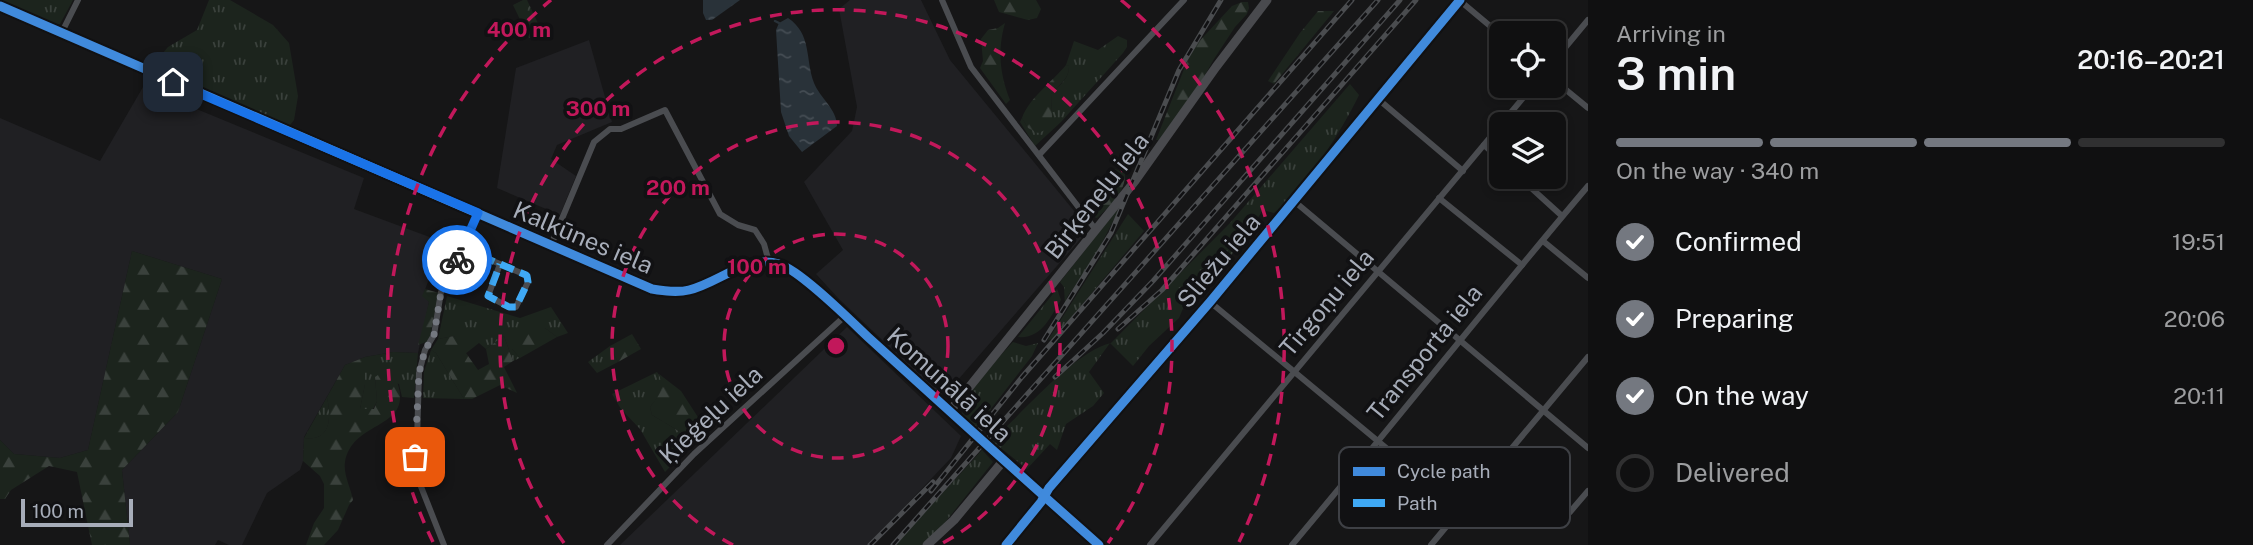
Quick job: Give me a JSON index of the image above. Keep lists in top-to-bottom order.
{
  "streets": {
    "main road": ["Birķeneļu iela", "Kalkūnes iela", "Komunālā iela"],
    "street": [
      "Sliežu iela",
      "Tirgoņu iela",
      "Transporta iela",
      "Ķieģeļu iela"
    ]
  },
  "crossings": [
    ["Birķeneļu iela", "Komunālā iela"],
    ["Kalkūnes iela", "Komunālā iela"],
    ["Sliežu iela", "Komunālā iela"],
    ["Komunālā iela", "Ķieģeļu iela"]
  ],
  "legend": ["Cycle path", "Path"],
  "scale_bar": "100 m",
  "page": {
    "heading": ["3 min", "Arriving in", "20:16–20:21"],
    "bar": "On the way · 340 m",
    "list": [
      ["Confirmed", "19:51"],
      ["Preparing", "20:06"],
      ["On the way", "20:11"],
      "Delivered"
    ],
    "scale": "100 m"
  },
  "rings": [
    "400 m",
    "300 m",
    "200 m",
    "100 m"
  ]
}
